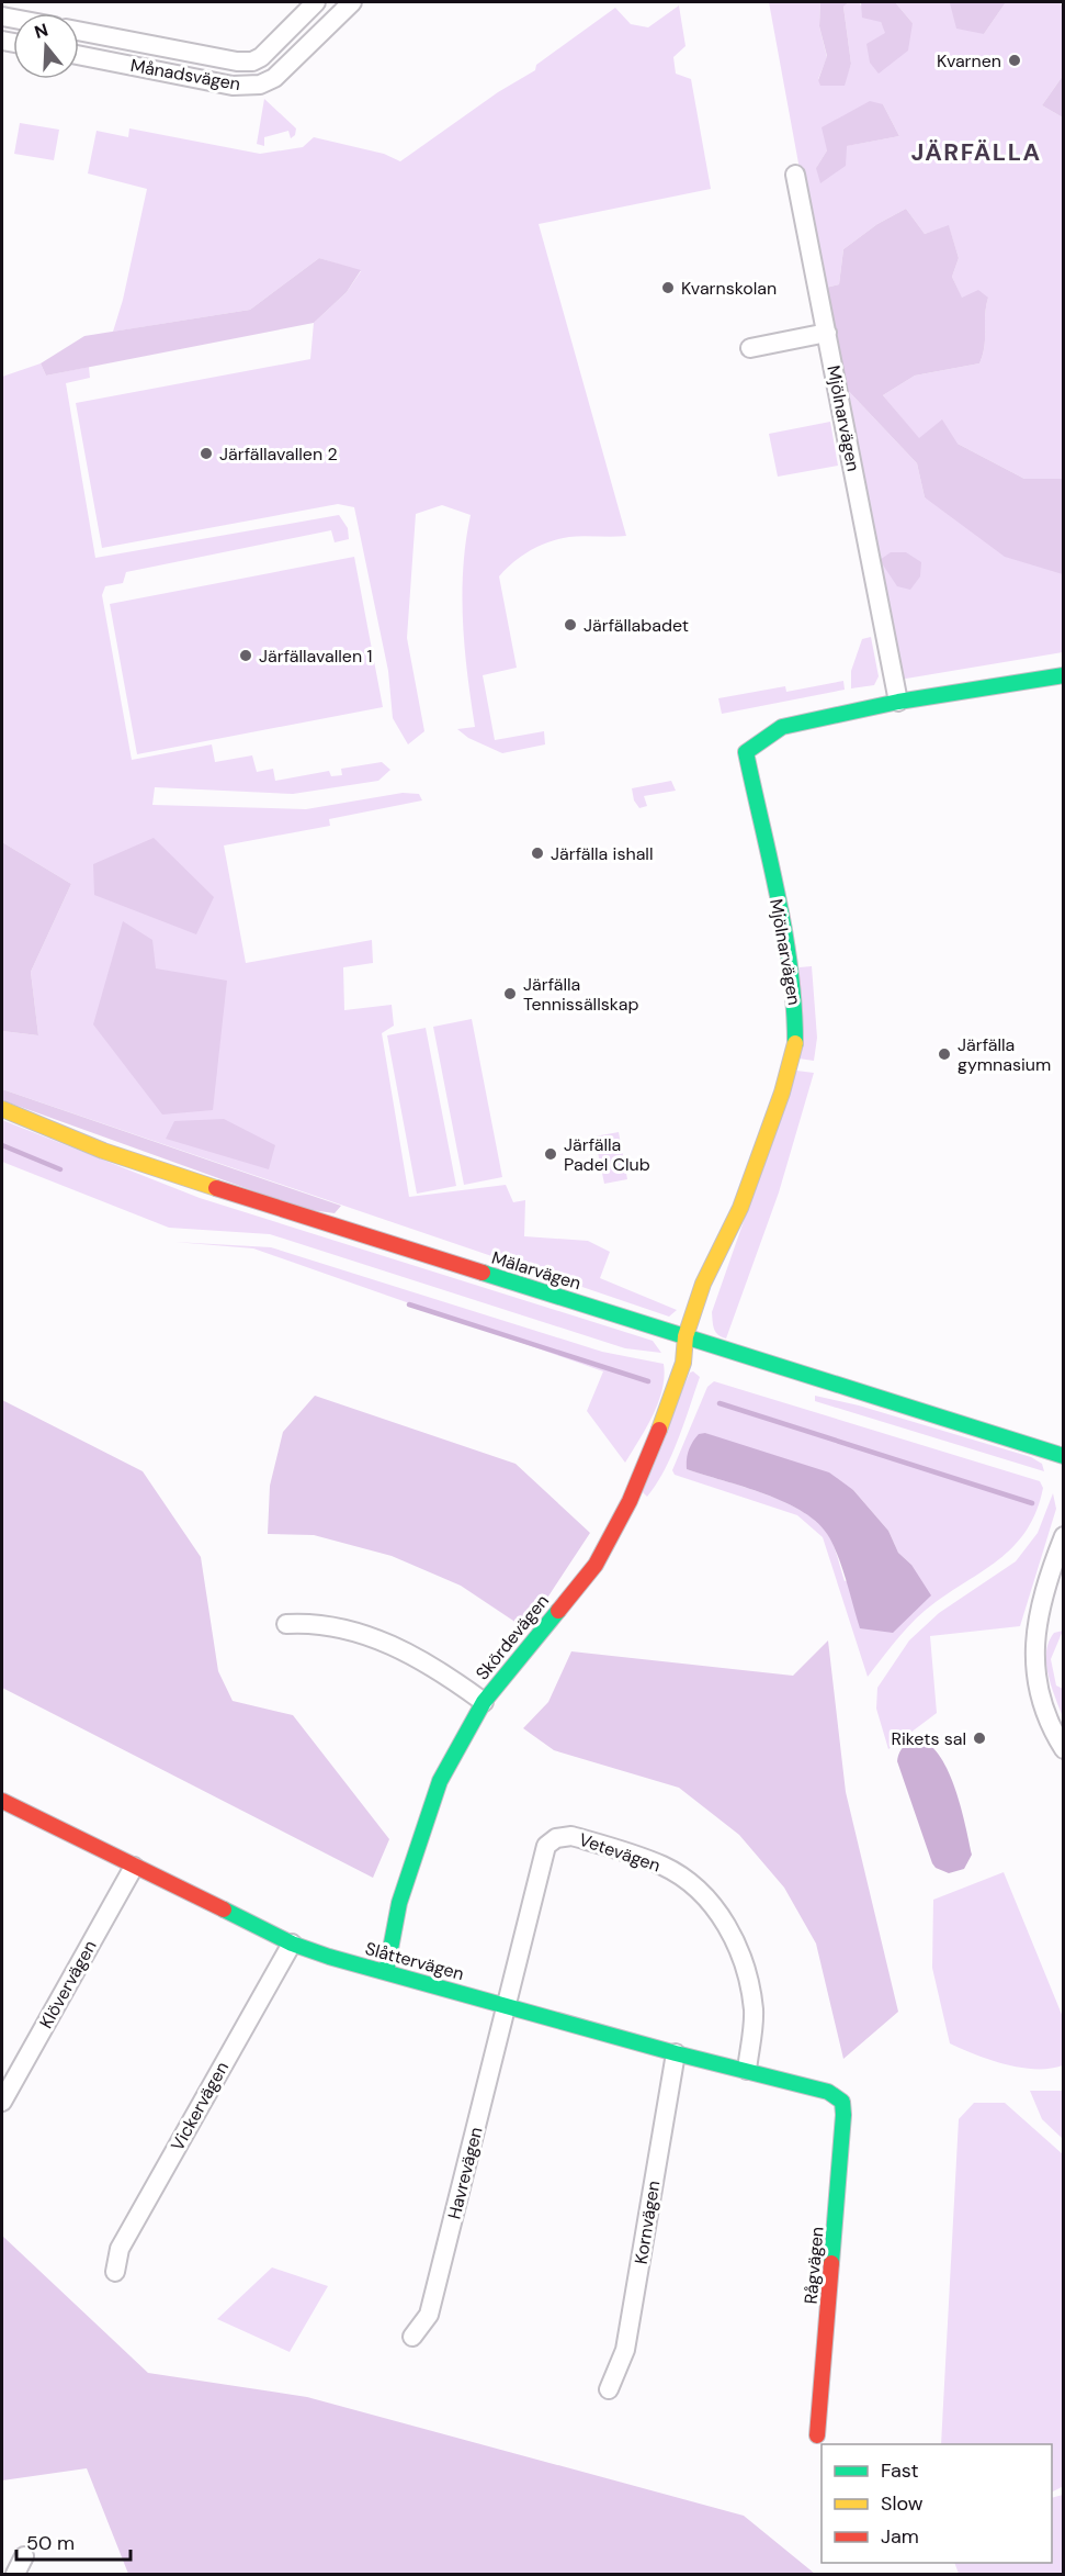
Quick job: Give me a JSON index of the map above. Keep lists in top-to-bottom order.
{
  "streets": {
    "street": [
      "Månadsvägen",
      "Mjölnarvägen",
      "Mälarvägen",
      "Skördevägen",
      "Vetevägen",
      "Slåttervägen",
      "Klövervägen",
      "Vickervägen",
      "Havrevägen",
      "Kornvägen",
      "Rågvägen"
    ]
  },
  "crossings": [
    ["Mjölnarvägen", "Mälarvägen"],
    ["Mjölnarvägen", "Skördevägen"],
    ["Mälarvägen", "Skördevägen"],
    ["Skördevägen", "Slåttervägen"],
    ["Vetevägen", "Slåttervägen"],
    ["Vetevägen", "Havrevägen"],
    ["Slåttervägen", "Klövervägen"],
    ["Slåttervägen", "Vickervägen"],
    ["Slåttervägen", "Havrevägen"],
    ["Slåttervägen", "Kornvägen"],
    ["Slåttervägen", "Rågvägen"]
  ],
  "districts": ["JÄRFÄLLA"],
  "places": [
    "Kvarnen",
    "Kvarnskolan",
    "Järfällavallen 2",
    "Järfällabadet",
    "Järfällavallen 1",
    "Järfälla ishall",
    "Järfälla Tennissällskap",
    "Järfälla gymnasium",
    "Järfälla Padel Club",
    "Rikets sal"
  ],
  "legend": ["Fast", "Slow", "Jam"],
  "scale_bar": "50 m",
  "north": "top"
}
